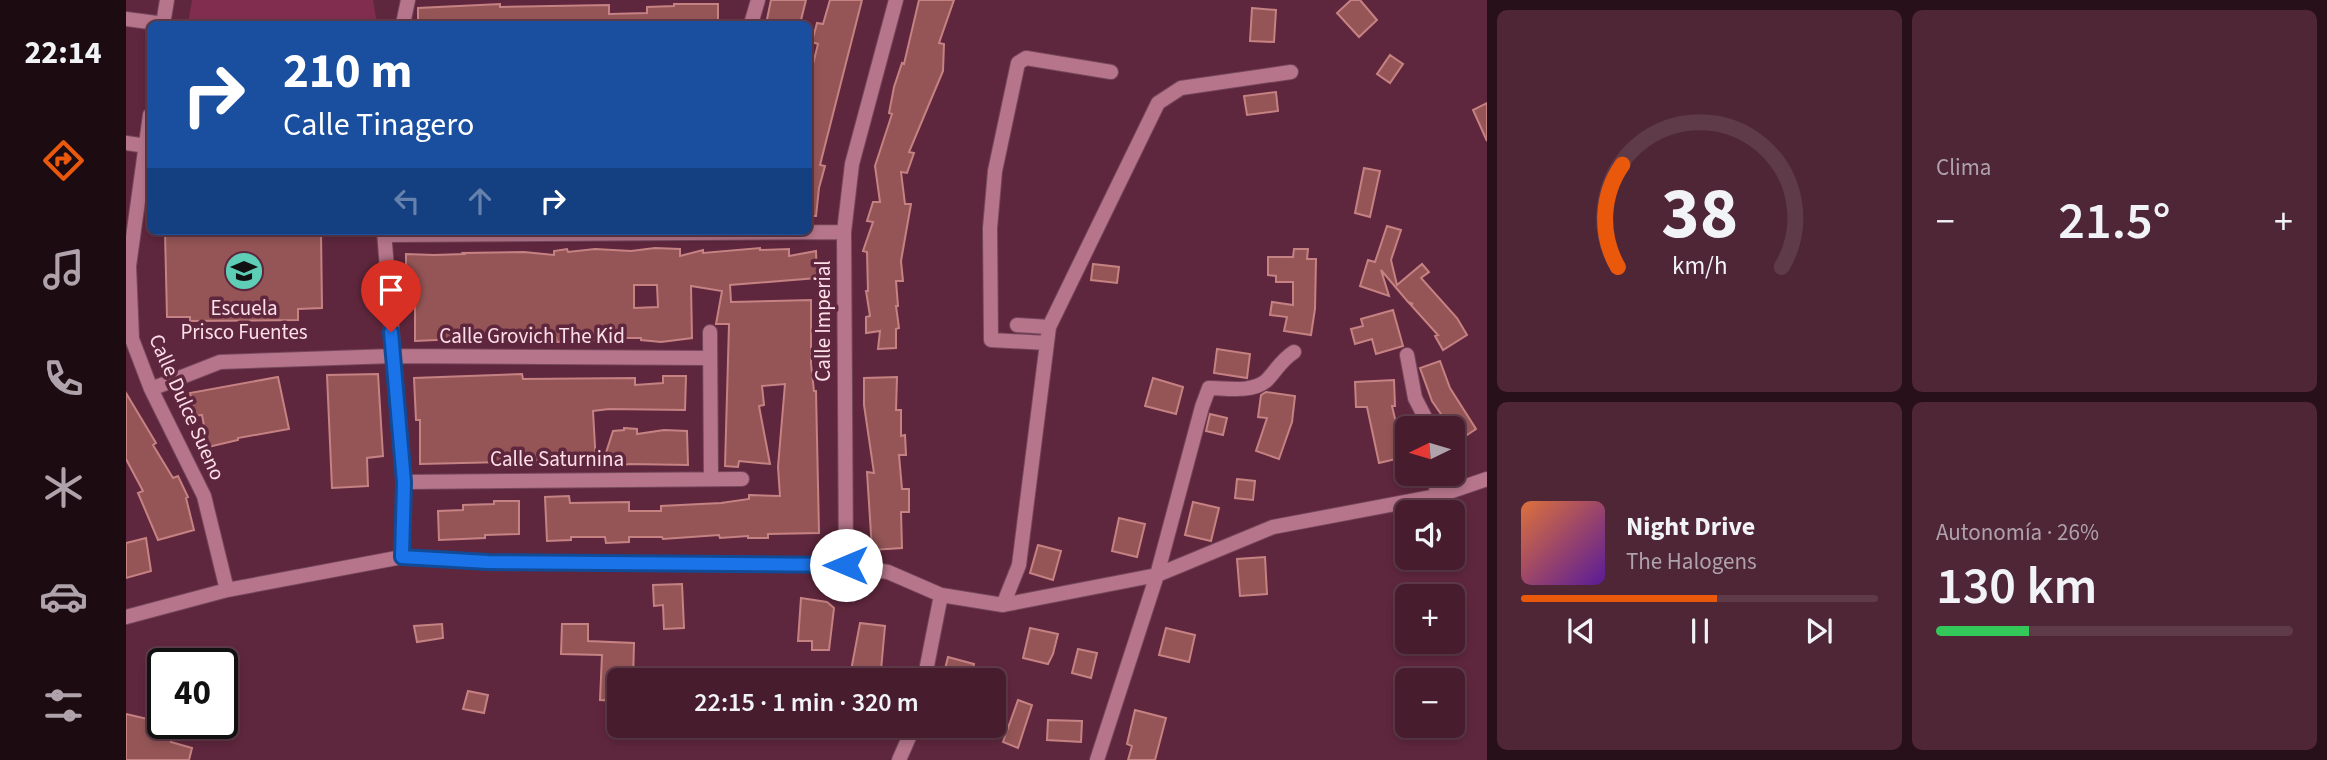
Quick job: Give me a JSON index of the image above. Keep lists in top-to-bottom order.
{
  "streets": {
    "street": [
      "Calle Imperial",
      "Calle Grovich The Kid",
      "Calle Dulce Sueno",
      "Calle Saturnina"
    ]
  },
  "crossings": [
    ["Calle Grovich The Kid", "Calle Dulce Sueno"]
  ],
  "places": {
    "school or university": ["Escuela Prisco Fuentes"]
  },
  "north": "left",
  "page": {
    "tabs": "22:14",
    "tile": [
      "Clima",
      ["Autonomía · 26%", "130 km"]
    ],
    "turn": ["210 m", "Calle Tinagero"],
    "heat": ["−", "21.5°", "+"],
    "map_buttons": ["+", "−"],
    "song": ["Night Drive", "The Halogens"],
    "limit": "40",
    "trip": "22:15 · 1 min · 320 m",
    "gauge": ["38", "km/h"]
  }
}
